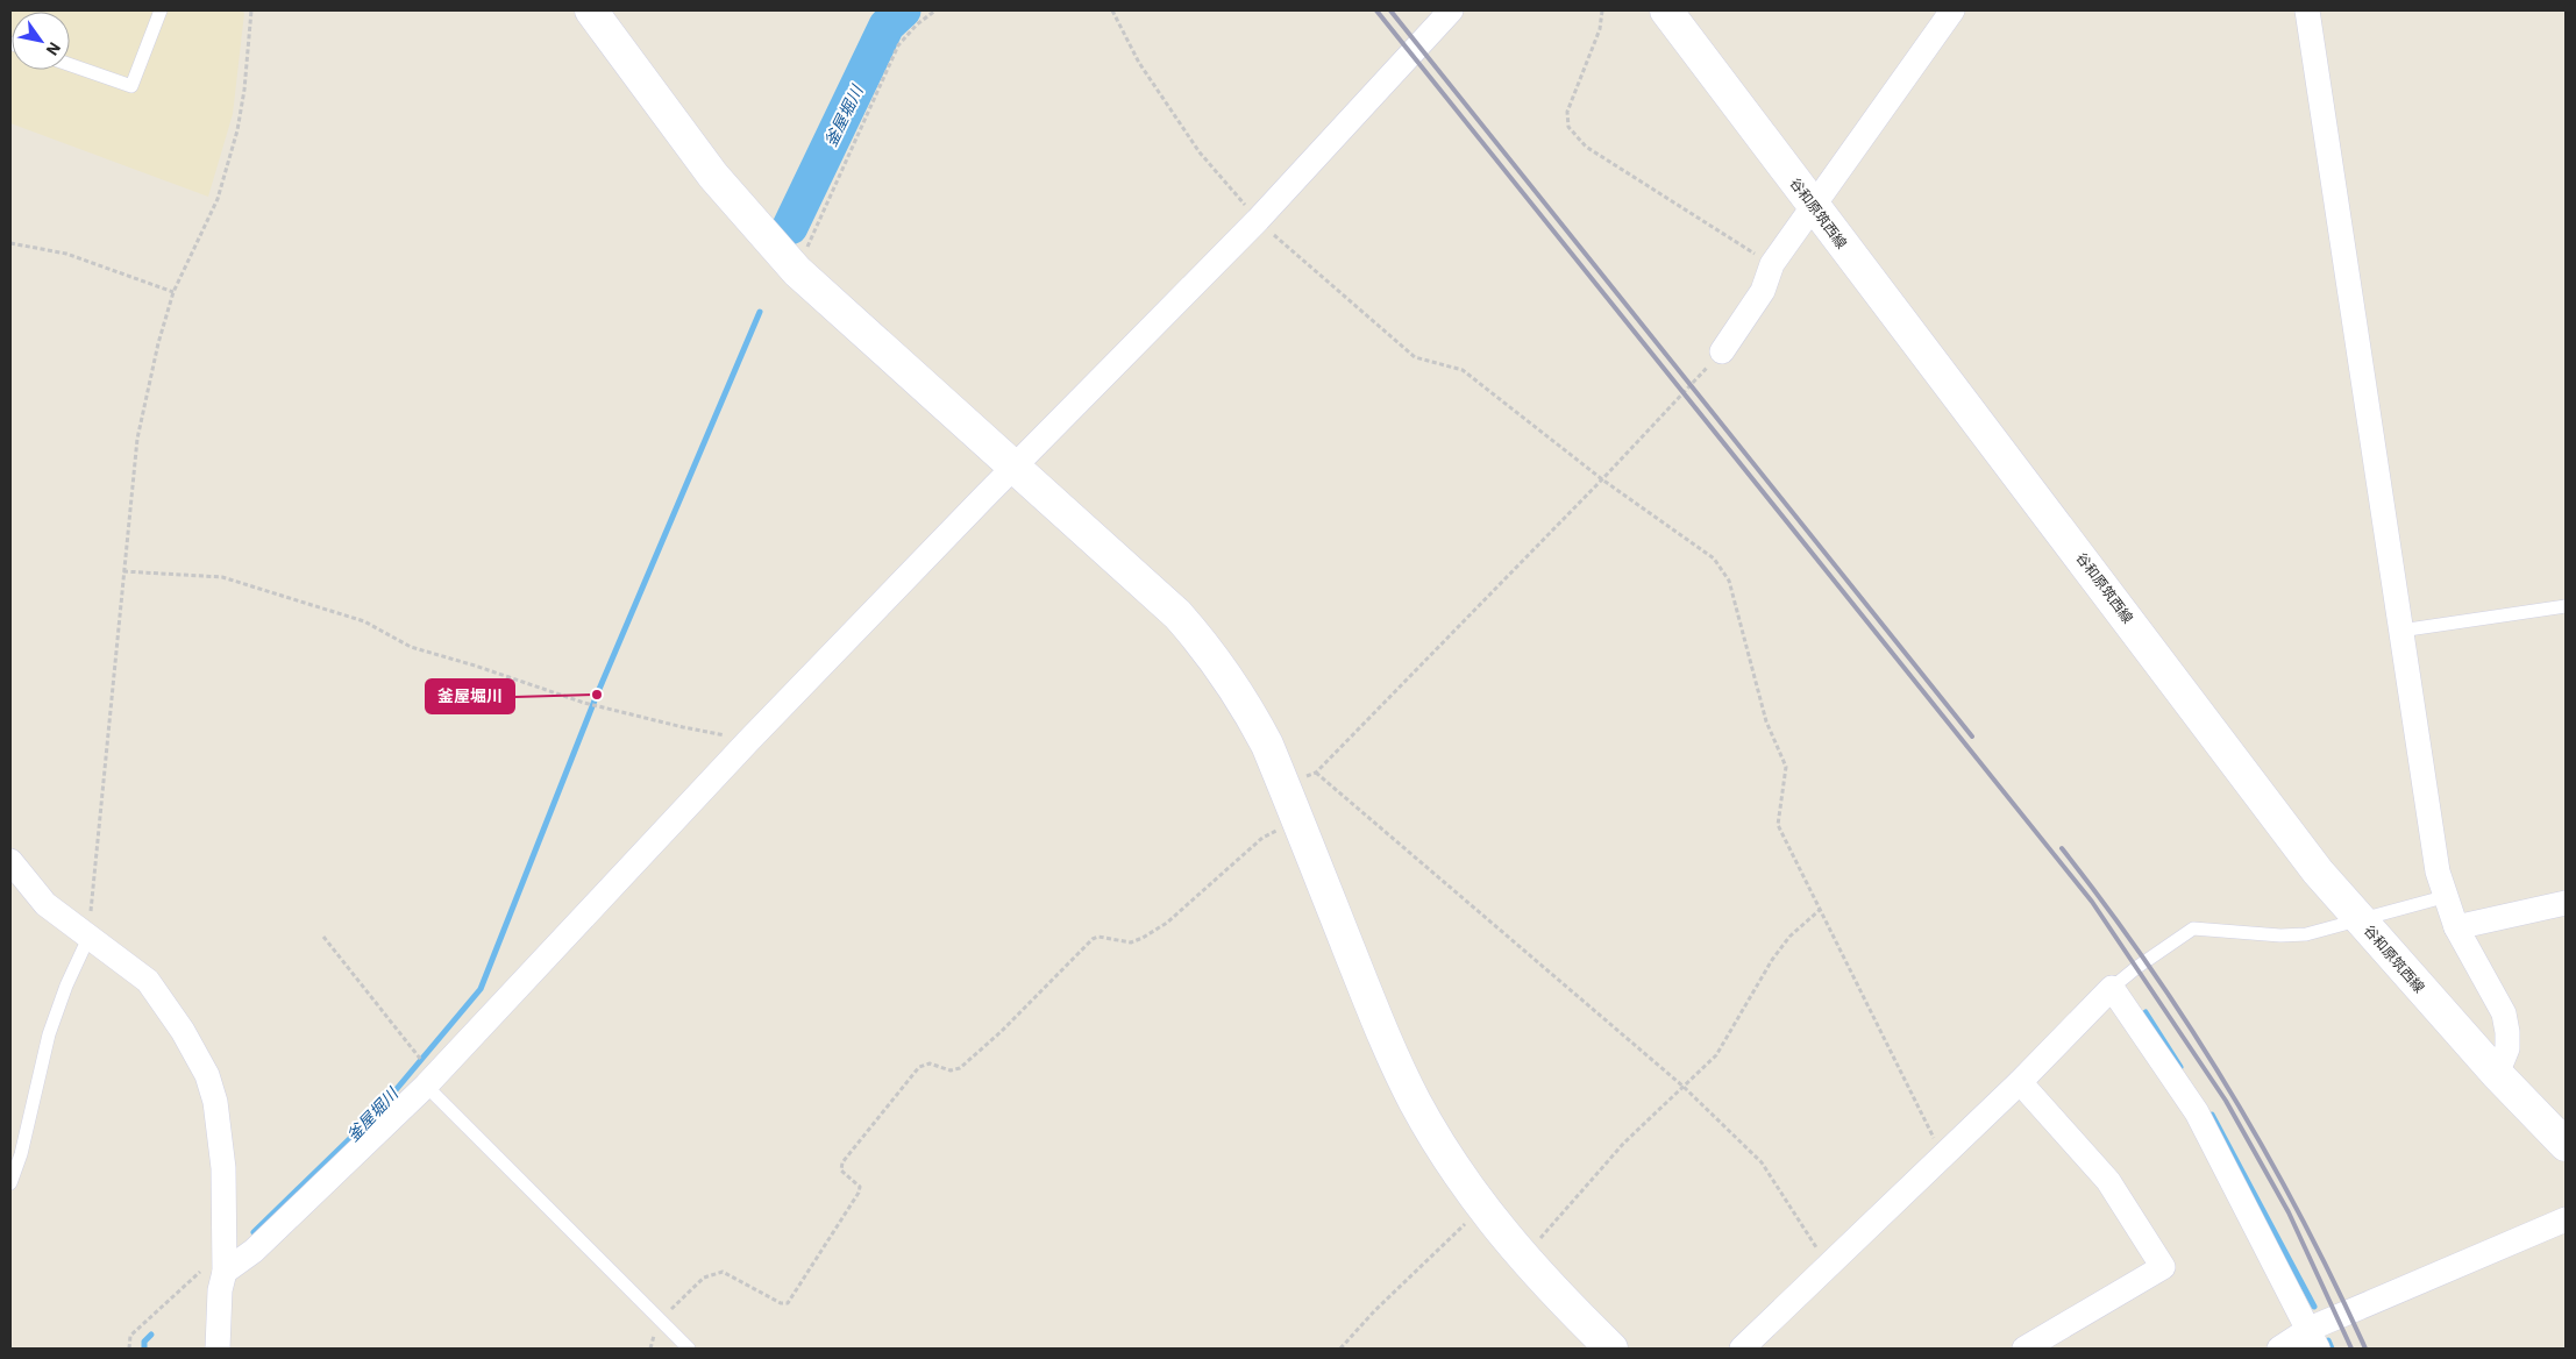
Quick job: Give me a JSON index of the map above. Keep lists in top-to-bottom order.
{
  "streets": {
    "street": ["谷和原筑西線"]
  },
  "water": ["釜屋堀川"],
  "places": ["釜屋堀川"],
  "north": "bottom right"
}
